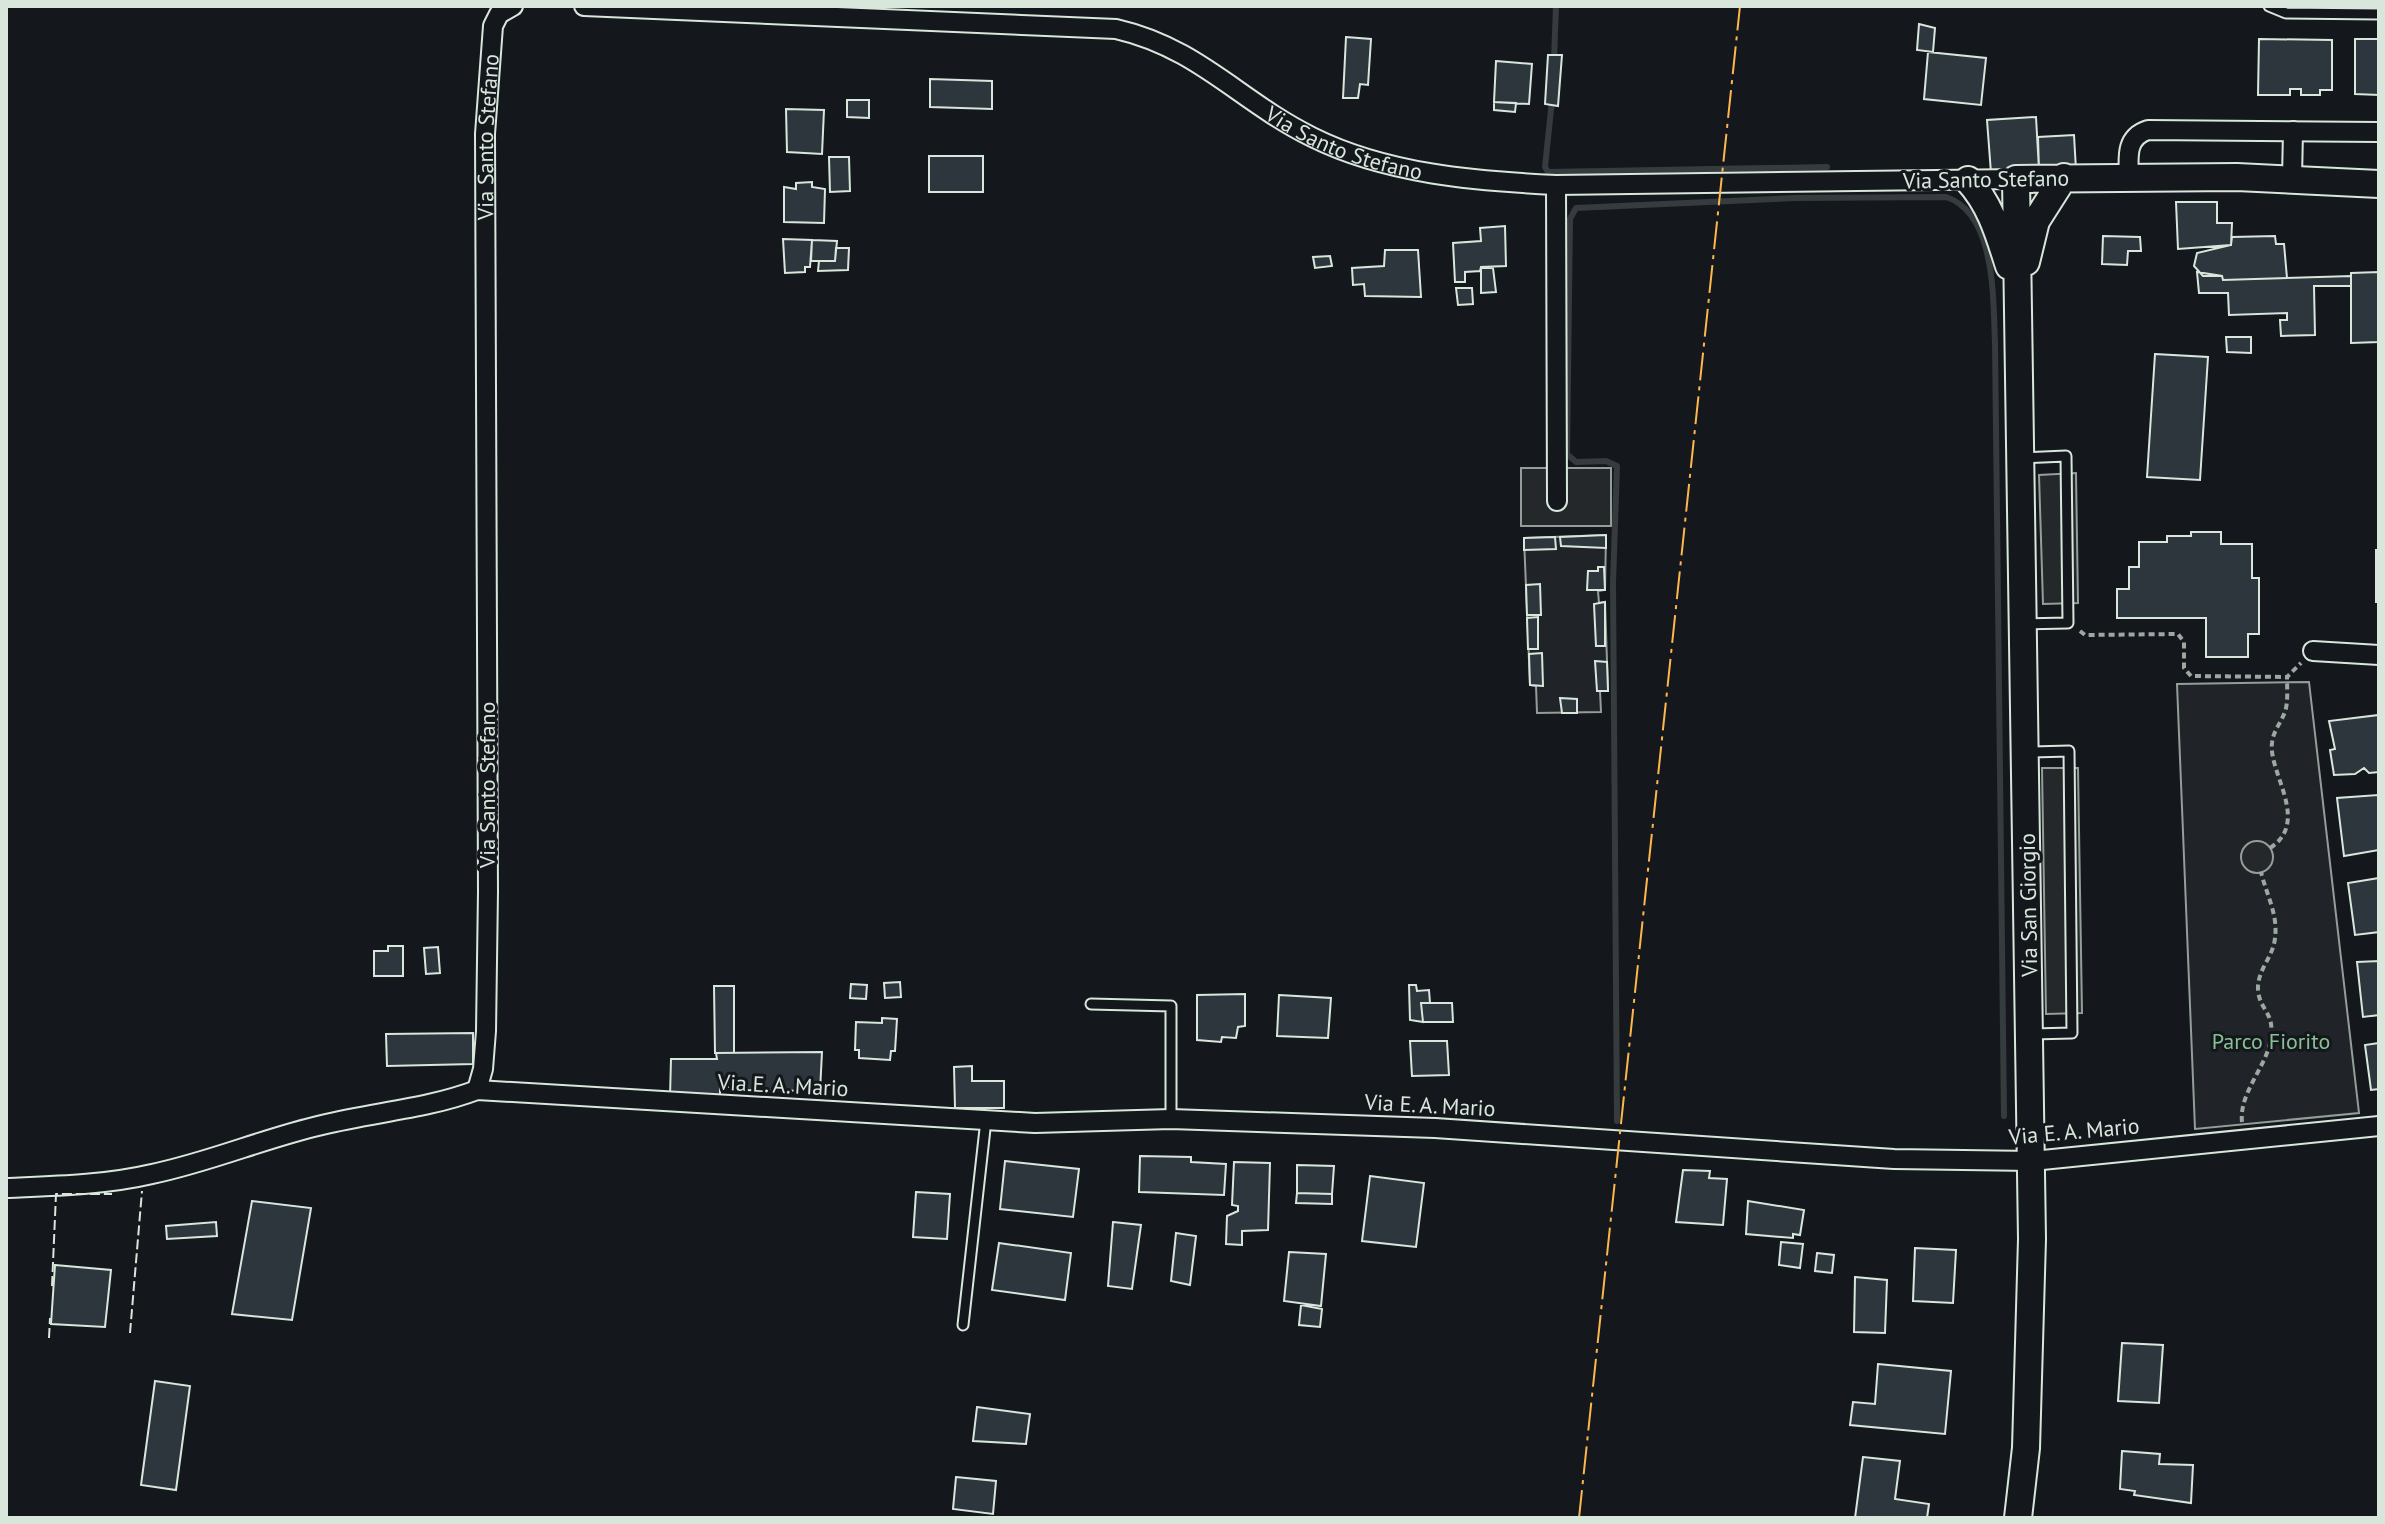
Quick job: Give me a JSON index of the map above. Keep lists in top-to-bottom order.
{
  "streets": {
    "street": ["Via Santo Stefano", "Via San Giorgio", "Via E. A. Mario"]
  },
  "crossings": [
    ["Via Santo Stefano", "Via San Giorgio"],
    ["Via Santo Stefano", "Via E. A. Mario"],
    ["Via San Giorgio", "Via E. A. Mario"]
  ],
  "parks": ["Parco Fiorito"]
}
